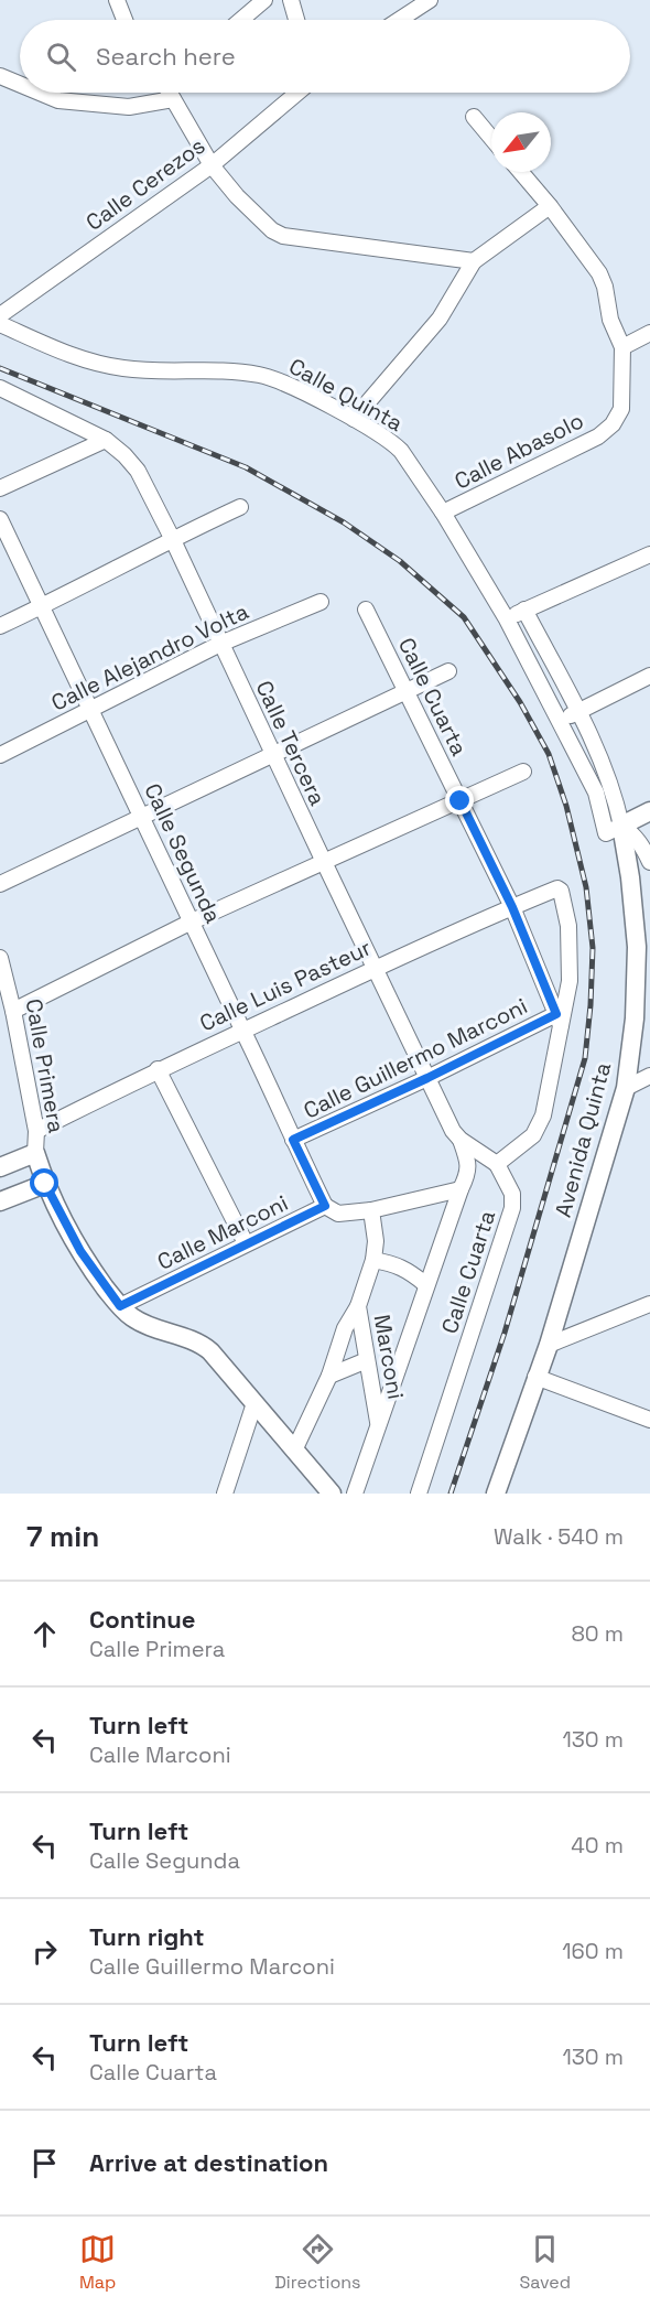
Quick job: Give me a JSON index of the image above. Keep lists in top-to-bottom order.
{
  "streets": {
    "street": [
      "Calle Cerezos",
      "Calle Quinta",
      "Calle Abasolo",
      "Calle Alejandro Volta",
      "Calle Cuarta",
      "Calle Tercera",
      "Calle Segunda",
      "Calle Luis Pasteur",
      "Calle Guillermo Marconi",
      "Calle Primera",
      "Avenida Quinta",
      "Calle Marconi",
      "Marconi"
    ]
  },
  "crossings": [
    ["Calle Quinta", "Calle Abasolo"],
    ["Calle Quinta", "Avenida Quinta"],
    ["Calle Alejandro Volta", "Calle Tercera"],
    ["Calle Alejandro Volta", "Calle Segunda"],
    ["Calle Cuarta", "Calle Tercera"],
    ["Calle Cuarta", "Calle Luis Pasteur"],
    ["Calle Cuarta", "Calle Guillermo Marconi"],
    ["Calle Tercera", "Calle Luis Pasteur"],
    ["Calle Tercera", "Calle Guillermo Marconi"],
    ["Calle Tercera", "Marconi"],
    ["Calle Segunda", "Calle Luis Pasteur"],
    ["Calle Segunda", "Calle Guillermo Marconi"],
    ["Calle Segunda", "Calle Marconi"],
    ["Calle Luis Pasteur", "Calle Guillermo Marconi"],
    ["Calle Luis Pasteur", "Calle Primera"],
    ["Calle Primera", "Calle Marconi"]
  ],
  "north": "bottom left",
  "page": {
    "search": "Search here",
    "heading": ["7 min", "Walk · 540 m"],
    "list": [
      ["Continue", "Calle Primera", "80 m"],
      ["Turn left", "Calle Marconi", "130 m"],
      ["Turn left", "Calle Segunda", "40 m"],
      ["Turn right", "Calle Guillermo Marconi", "160 m"],
      ["Turn left", "Calle Cuarta", "130 m"],
      "Arrive at destination"
    ],
    "nav": ["Map", "Directions", "Saved"]
  }
}
